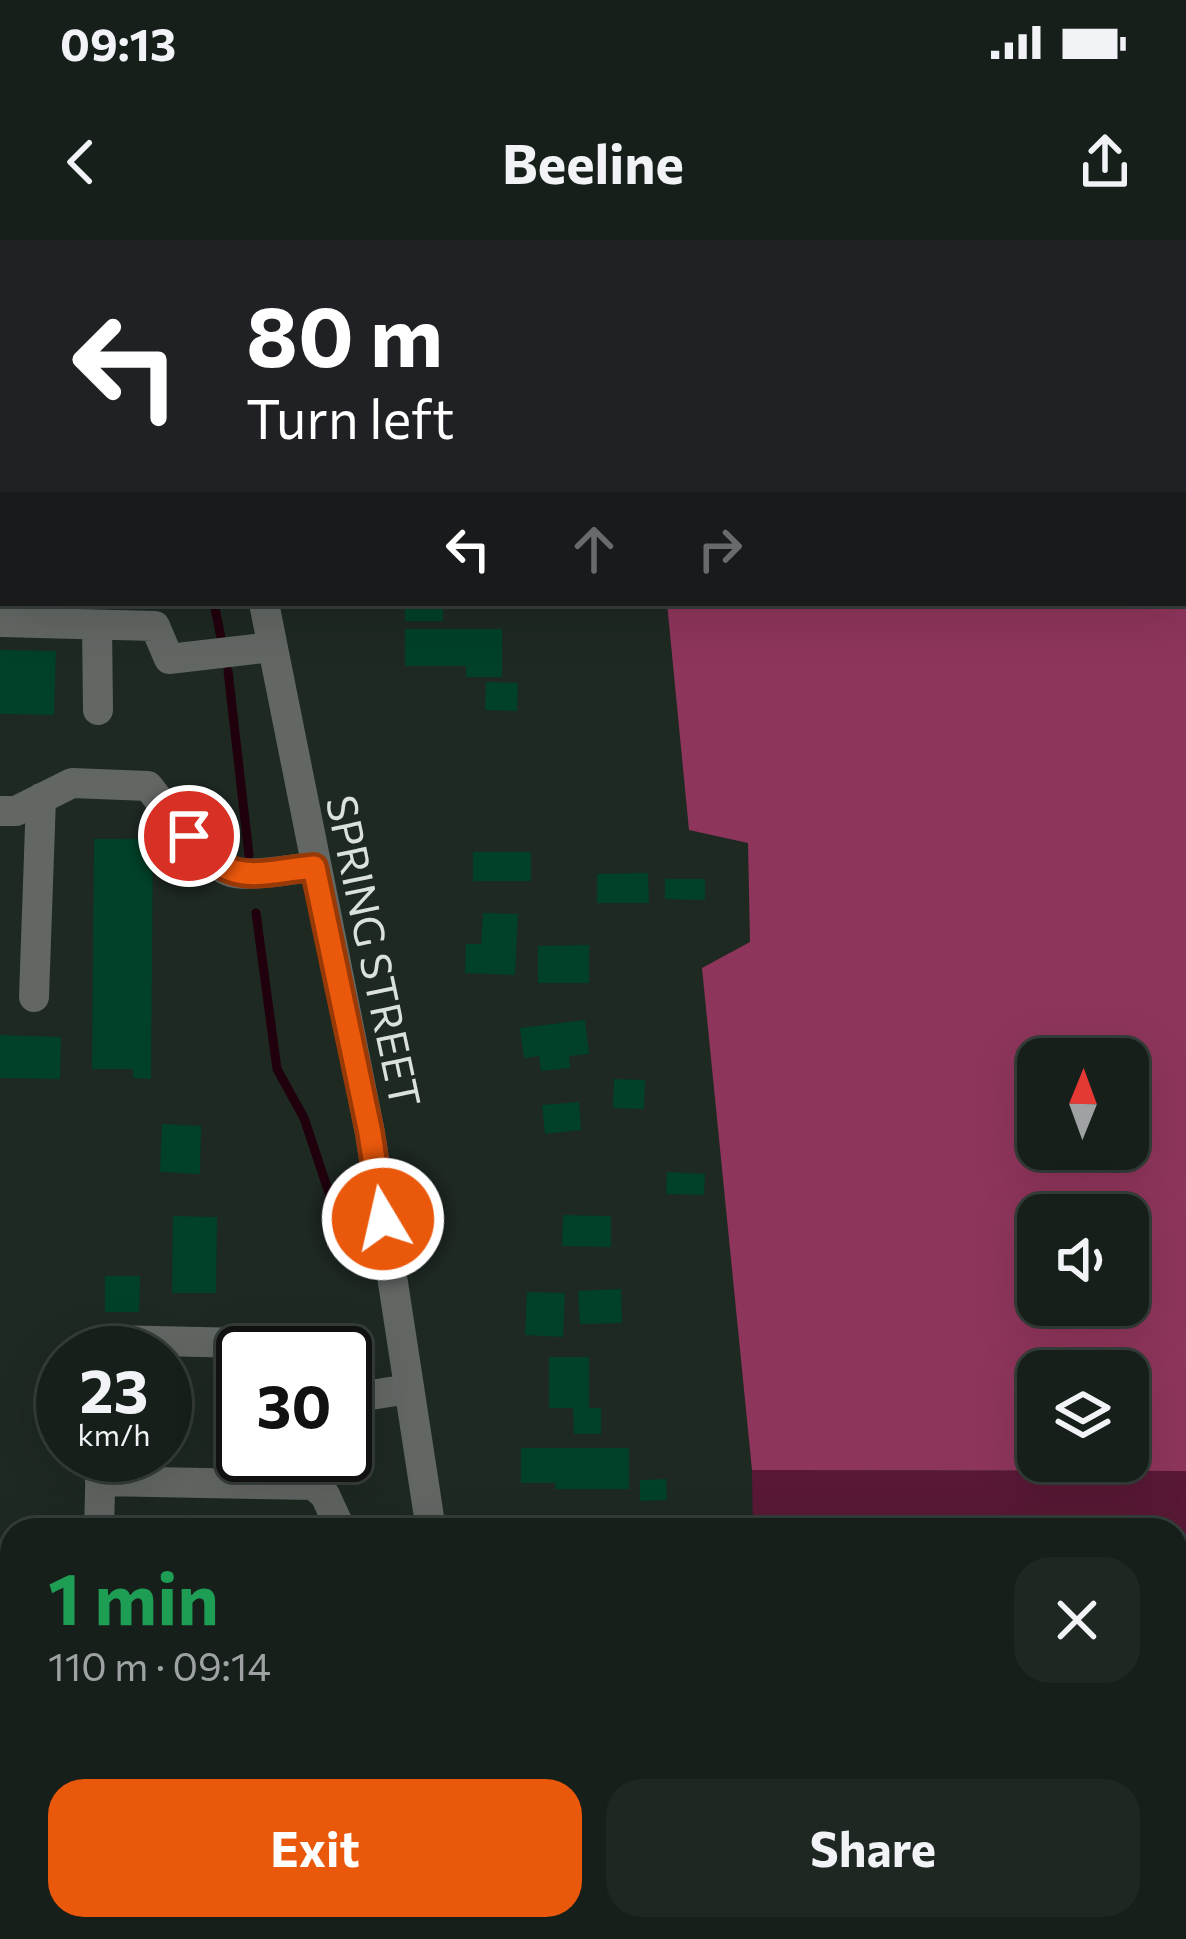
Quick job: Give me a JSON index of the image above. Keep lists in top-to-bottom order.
{
  "streets": {
    "street": ["SPRING STREET"]
  },
  "north": "top",
  "page": {
    "status": "09:13",
    "header": "Beeline",
    "turn": ["80 m", "Turn left"],
    "speed": "23 km/h",
    "limit": "30",
    "heading": ["1 min", "110 m · 09:14"],
    "buttons": ["Exit", "Share"]
  }
}
